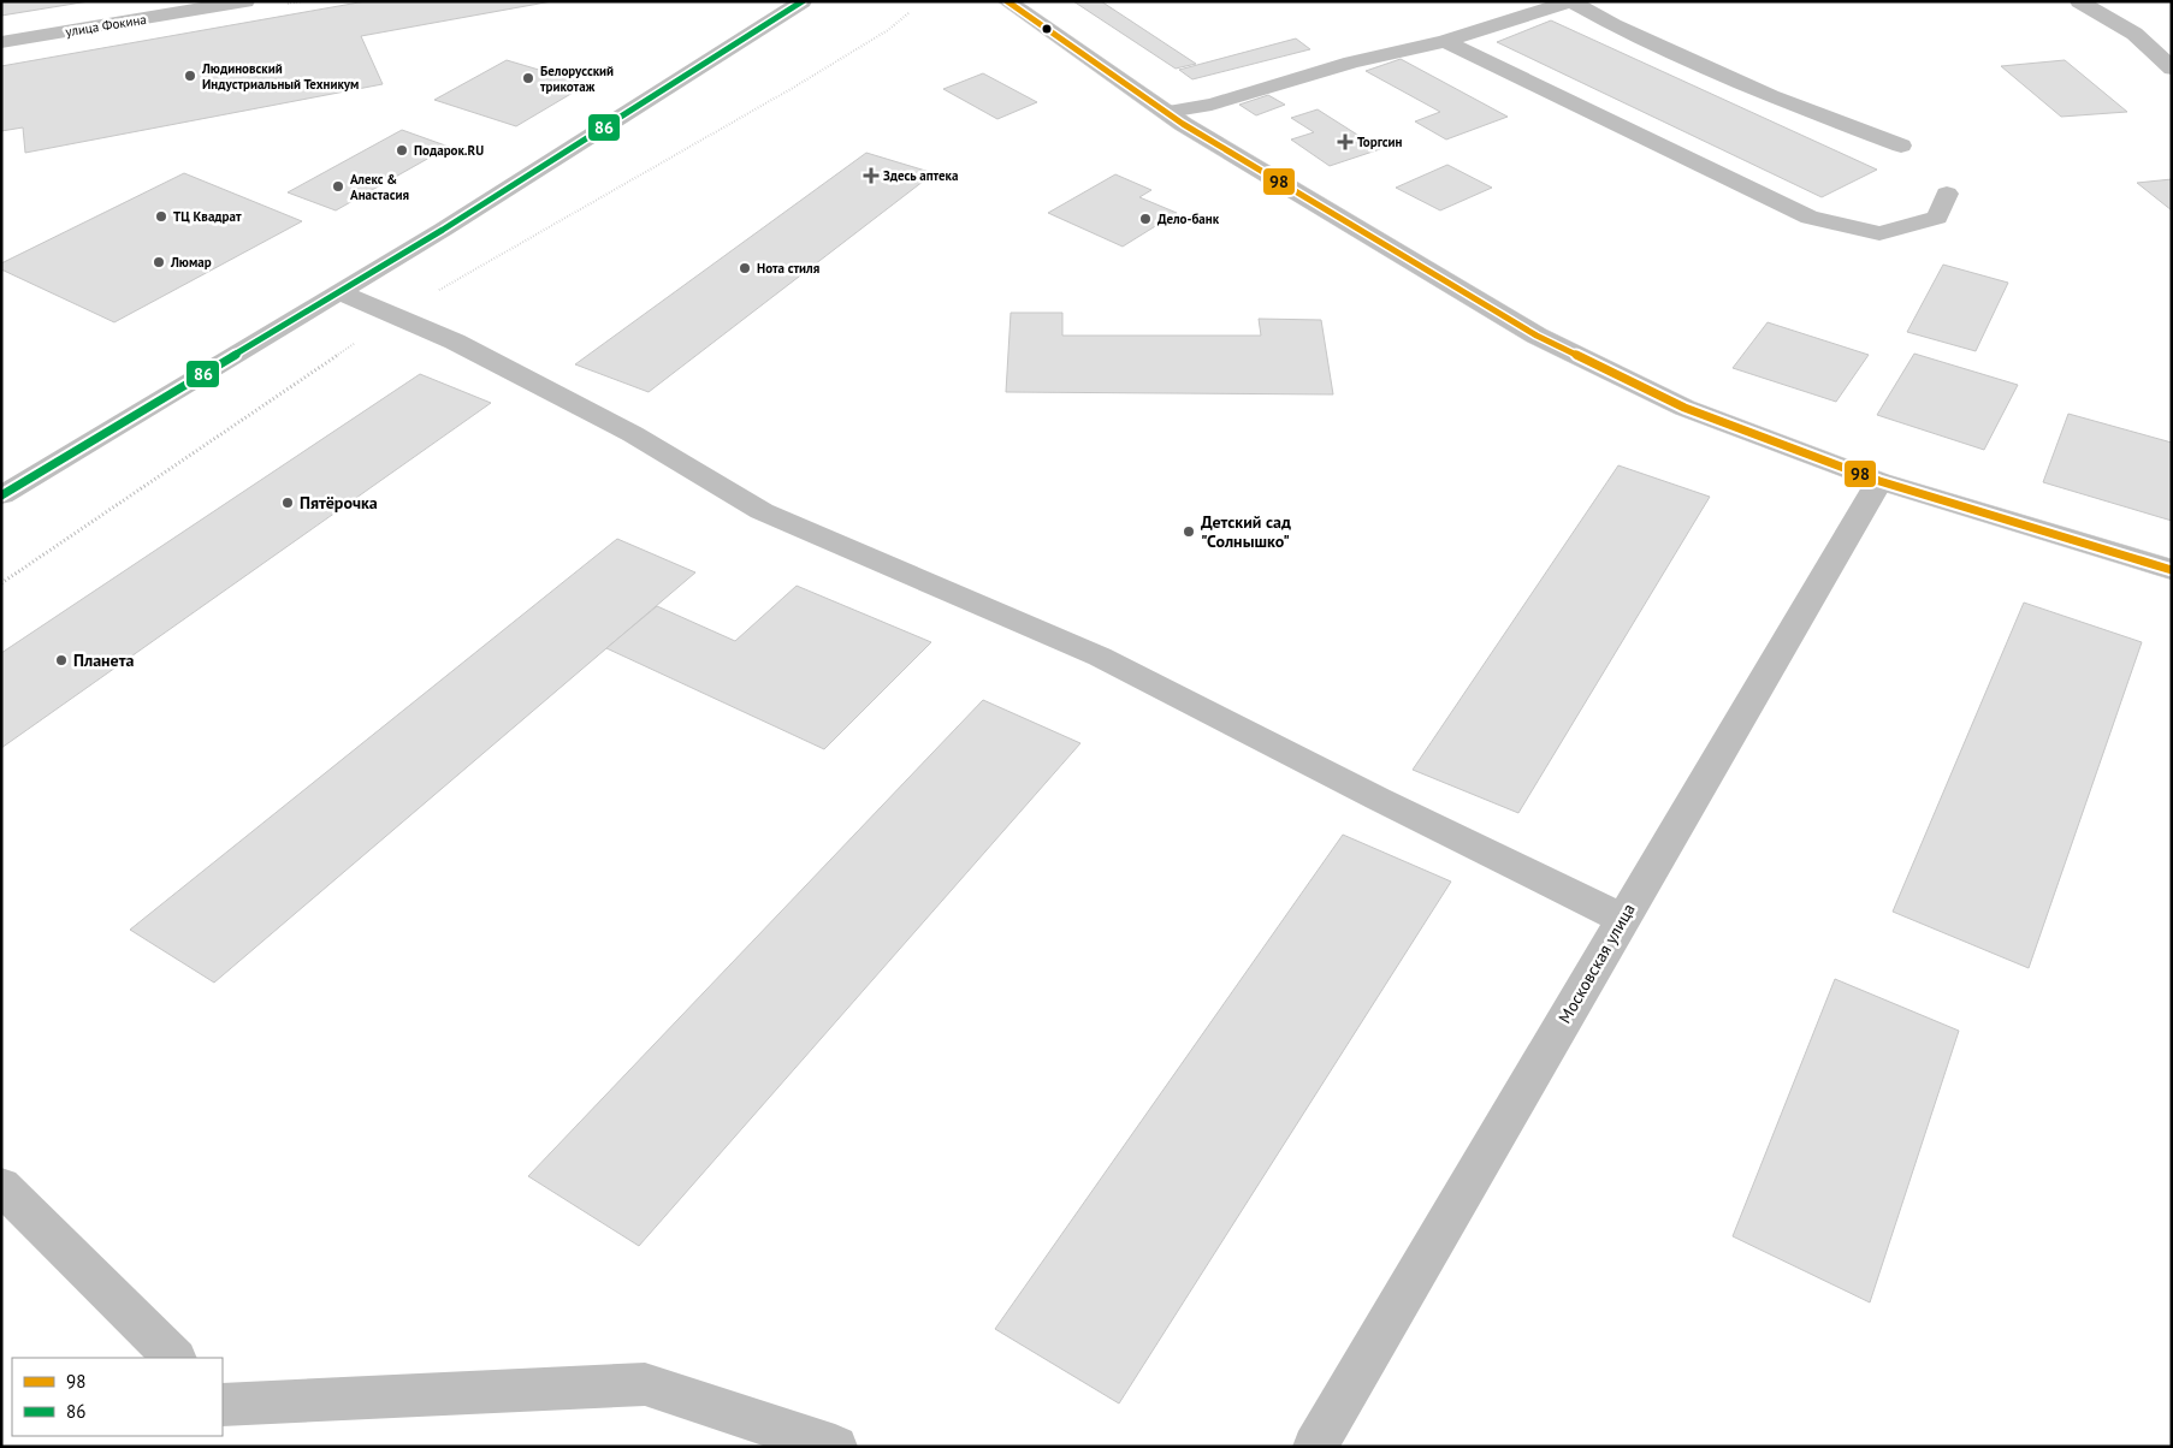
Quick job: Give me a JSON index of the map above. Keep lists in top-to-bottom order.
{
  "streets": {
    "street": ["улица Фокина", "Московская улица"]
  },
  "places": {
    "other": [
      "Людиновский Индустриальный Техникум",
      "Белорусский трикотаж",
      "Подарок.RU",
      "Алекс & Анастасия",
      "ТЦ Квадрат",
      "Дело-банк",
      "Люмар",
      "Нота стиля",
      "Пятёрочка",
      "Детский сад \"Солнышко\"",
      "Планета"
    ],
    "health": ["Торгсин", "Здесь аптека"]
  },
  "lines": ["transit line 98", "transit line 86"],
  "legend": ["98", "86"]
}
